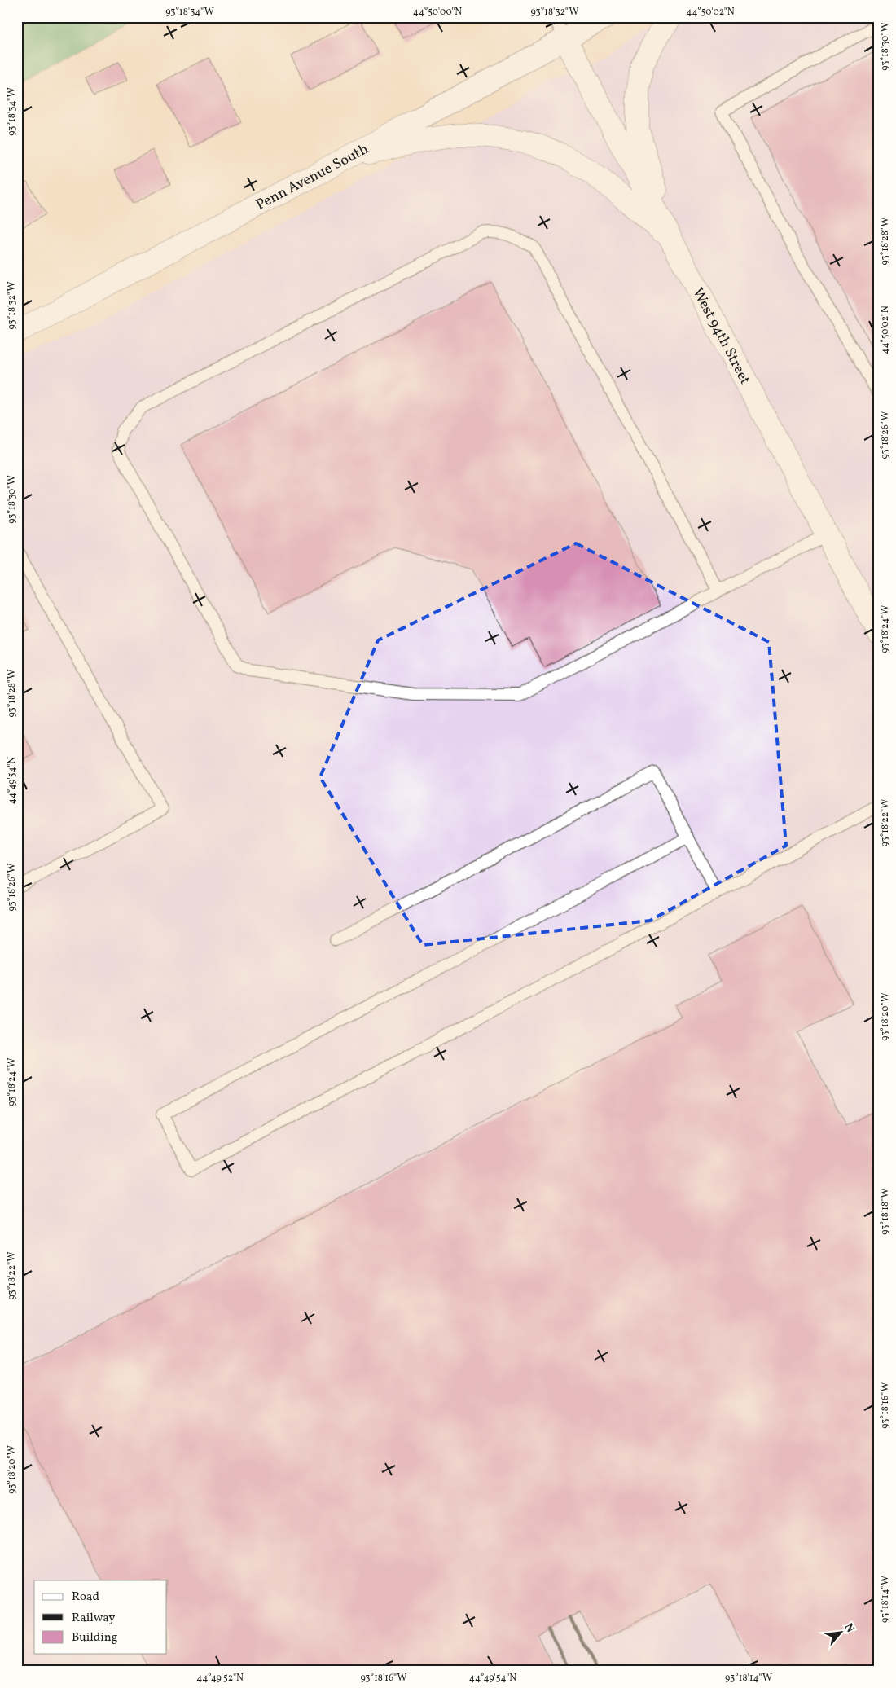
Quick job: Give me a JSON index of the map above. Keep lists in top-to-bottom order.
{
  "streets": {
    "street": ["Penn Avenue South", "West 94th Street"]
  },
  "crossings": [
    ["Penn Avenue South", "West 94th Street"]
  ],
  "legend": ["Road", "Railway", "Building"],
  "north": "top right",
  "coordinates": [
    "93°18'34\"W",
    "44°50'00\"N",
    "93°18'32\"W",
    "44°50'02\"N",
    "93°18'30\"W",
    "93°18'28\"W",
    "93°18'26\"W",
    "93°18'24\"W",
    "44°49'54\"N",
    "93°18'22\"W",
    "93°18'20\"W",
    "93°18'18\"W",
    "93°18'16\"W",
    "93°18'14\"W",
    "44°49'52\"N"
  ]
}
